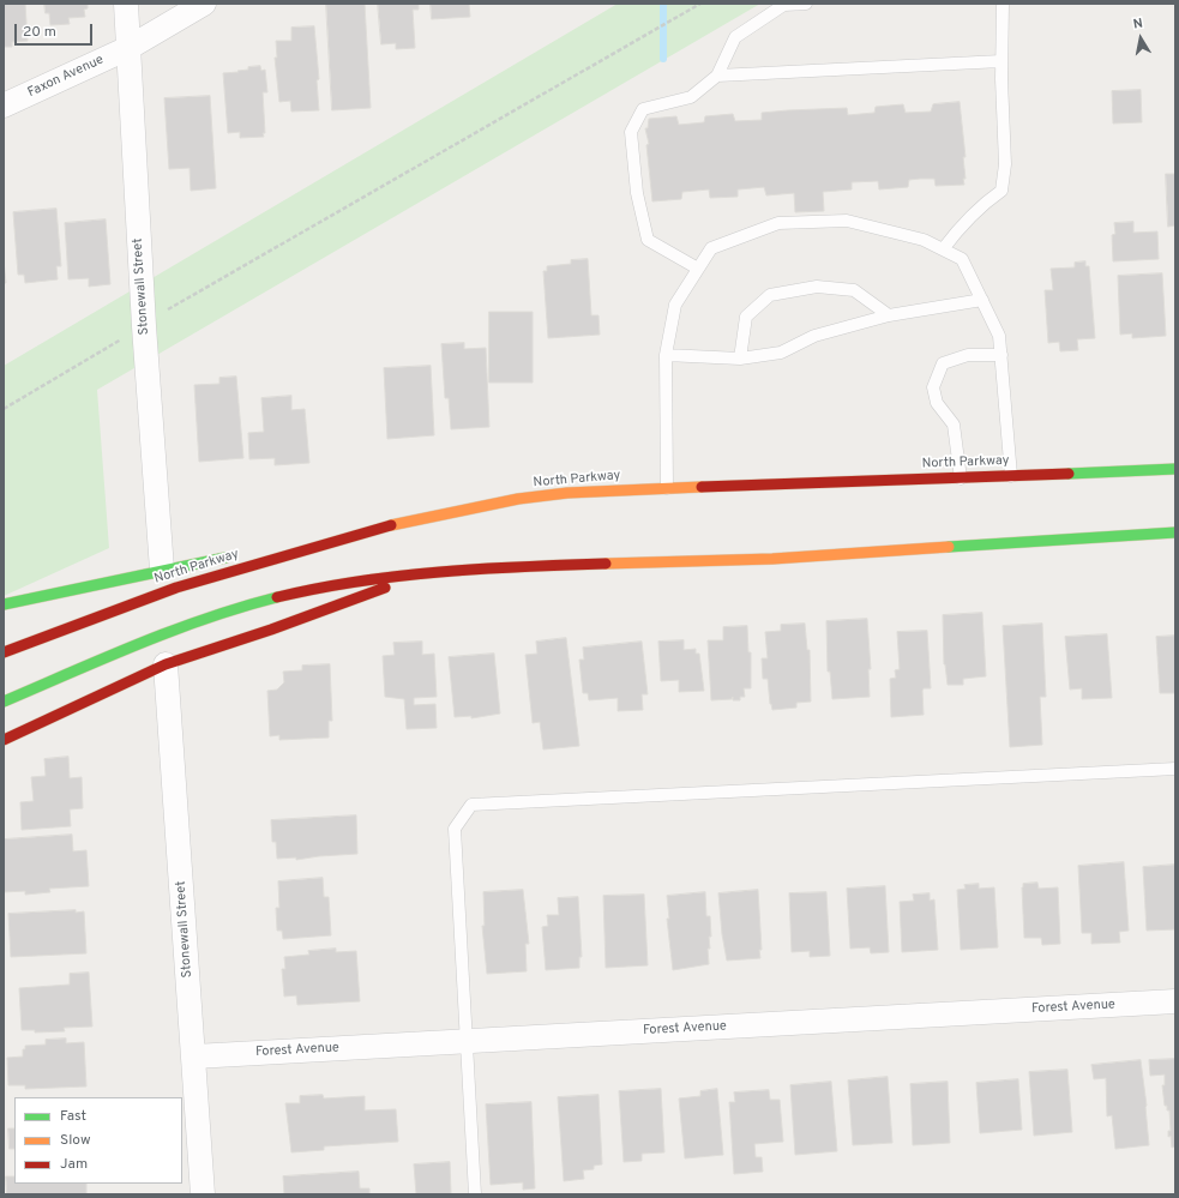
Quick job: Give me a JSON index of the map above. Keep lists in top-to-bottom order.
{
  "streets": {
    "main road": ["North Parkway"],
    "street": ["Faxon Avenue", "Stonewall Street", "Forest Avenue"]
  },
  "crossings": [
    ["Faxon Avenue", "Stonewall Street"],
    ["Stonewall Street", "Forest Avenue"]
  ],
  "legend": ["Fast", "Slow", "Jam"],
  "scale_bar": "20 m",
  "north": "top"
}
